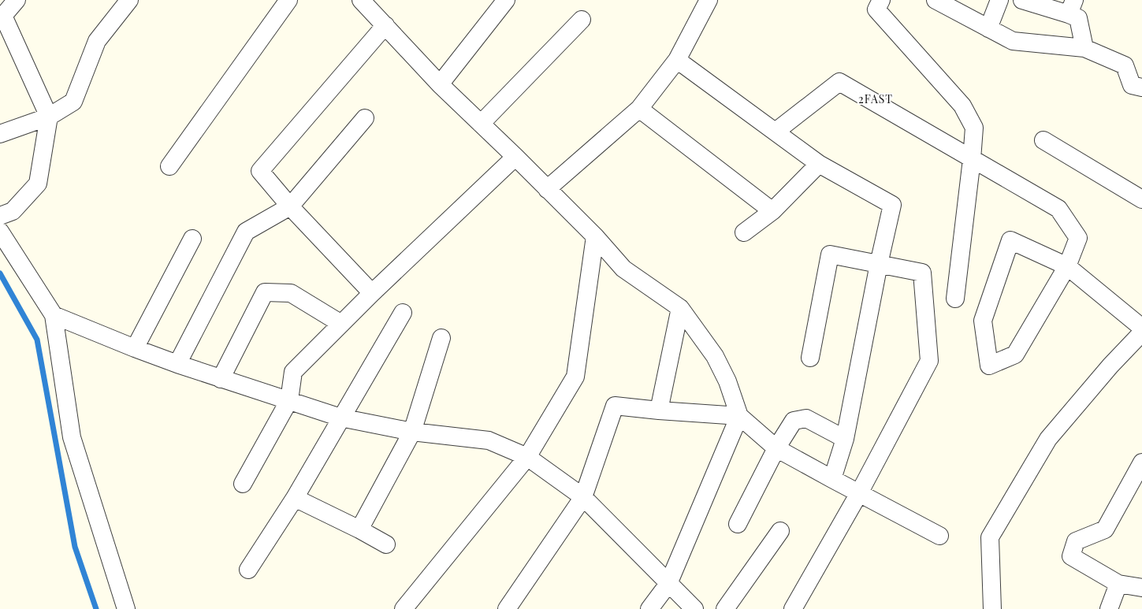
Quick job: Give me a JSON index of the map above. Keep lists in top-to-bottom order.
{
  "districts": ["2FAST"]
}
